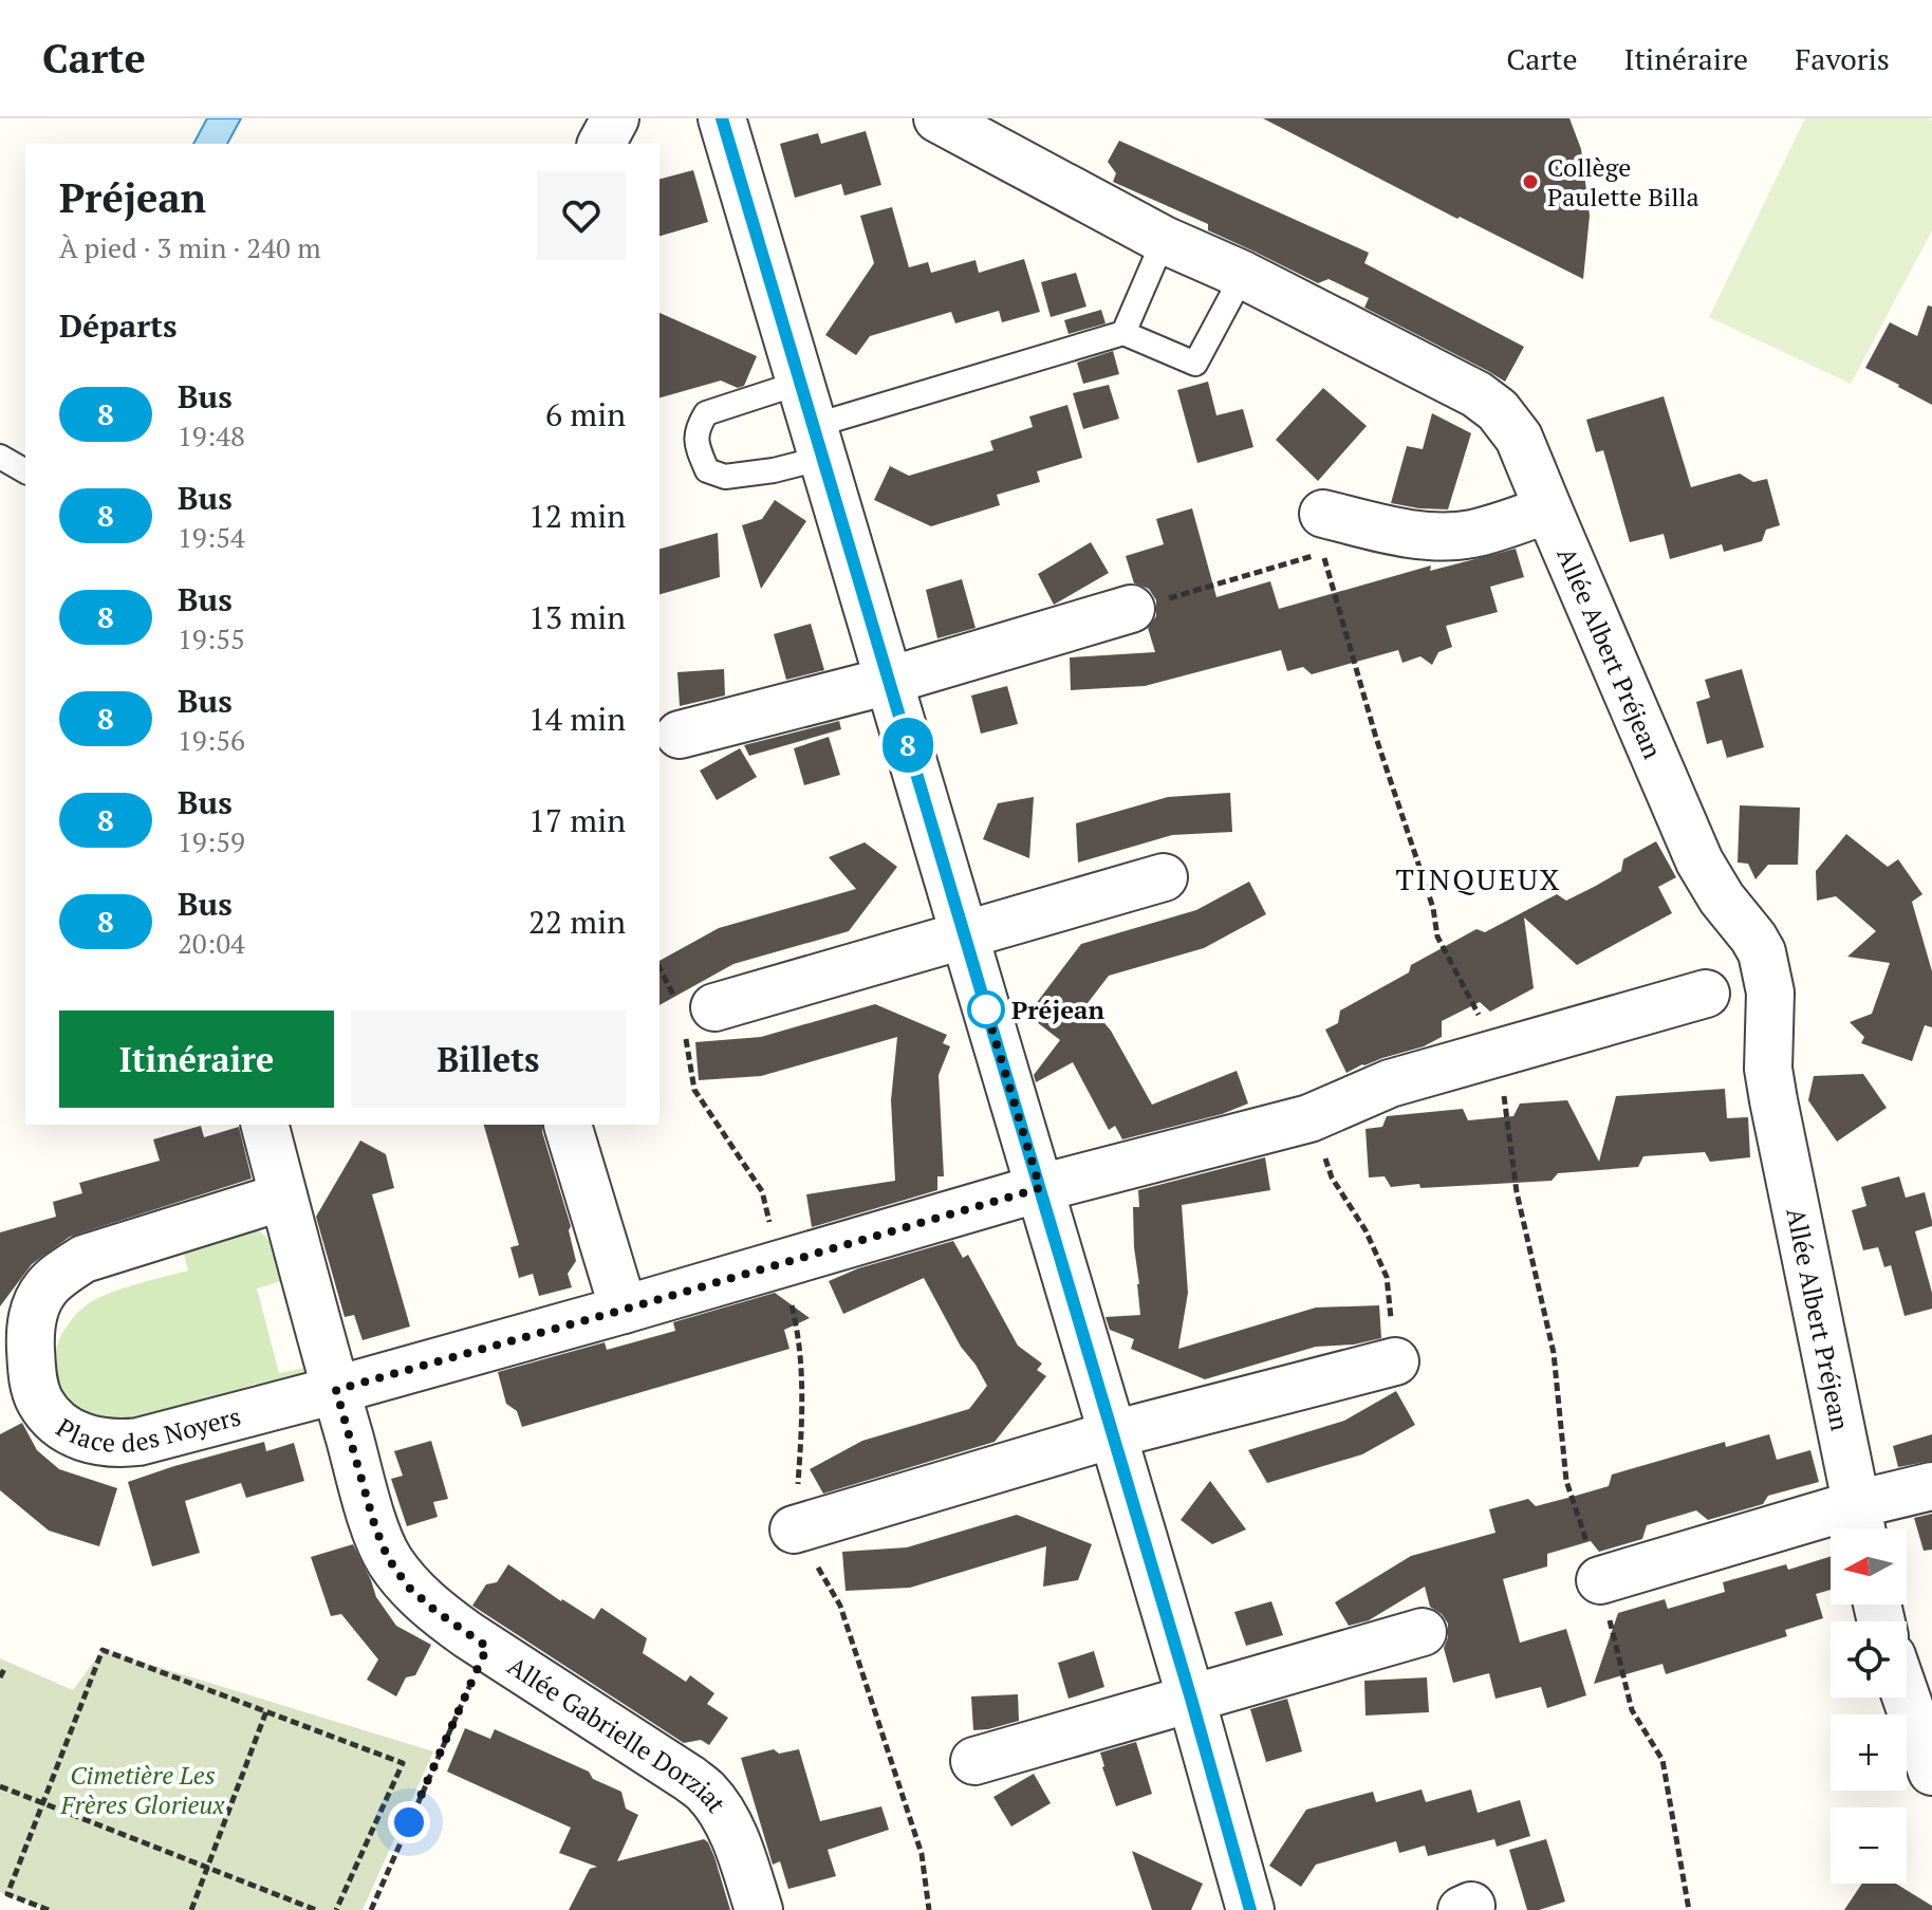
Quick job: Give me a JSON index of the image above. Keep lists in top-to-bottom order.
{
  "streets": {
    "street": ["Allée Albert Préjean", "Place des Noyers", "Allée Gabrielle Dorziat"]
  },
  "crossings": [
    ["Place des Noyers", "Allée Gabrielle Dorziat"]
  ],
  "districts": ["TINQUEUX"],
  "parks": ["Cimetière Les Frères Glorieux"],
  "places": ["Collège Paulette Billa", "Préjean"],
  "lines": ["bus line 8"],
  "north": "left",
  "page": {
    "header": "Carte",
    "nav": ["Carte", "Itinéraire", "Favoris"],
    "on_map": "8",
    "heading": [
      ["Préjean", "À pied · 3 min · 240 m"],
      "Départs"
    ],
    "list": [
      {
        "mark": "8",
        "name": "Bus",
        "note": "19:48",
        "value": "6 min"
      },
      {
        "mark": "8",
        "name": "Bus",
        "note": "19:54",
        "value": "12 min"
      },
      {
        "mark": "8",
        "name": "Bus",
        "note": "19:55",
        "value": "13 min"
      },
      {
        "mark": "8",
        "name": "Bus",
        "note": "19:56",
        "value": "14 min"
      },
      {
        "mark": "8",
        "name": "Bus",
        "note": "19:59",
        "value": "17 min"
      },
      {
        "mark": "8",
        "name": "Bus",
        "note": "20:04",
        "value": "22 min"
      }
    ],
    "buttons": ["Itinéraire", "Billets"],
    "map_buttons": ["+", "−"]
  }
}
